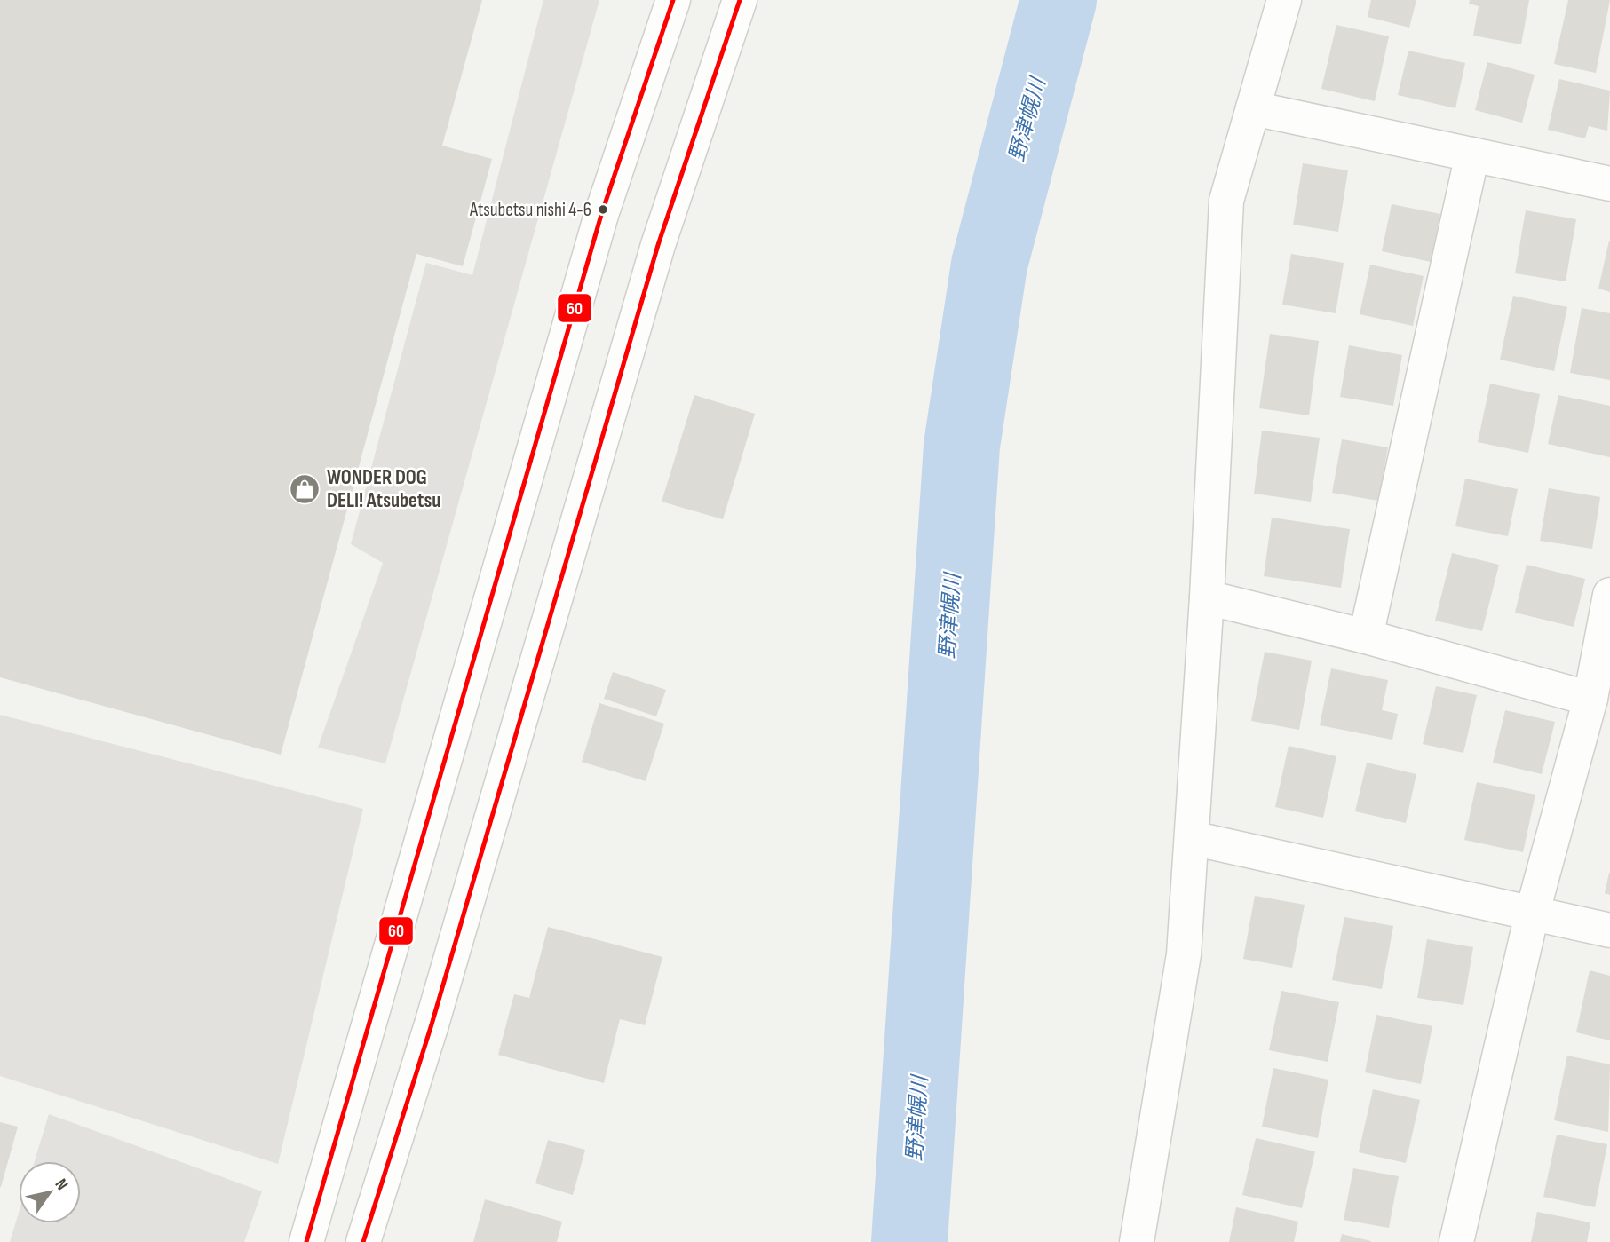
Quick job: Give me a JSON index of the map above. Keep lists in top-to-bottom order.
{
  "water": ["野津幌川"],
  "places": {
    "other": ["Atsubetsu nishi 4-6"],
    "shop": ["WONDER DOG DELI! Atsubetsu"]
  },
  "lines": ["transit line 60"],
  "north": "top right"
}
